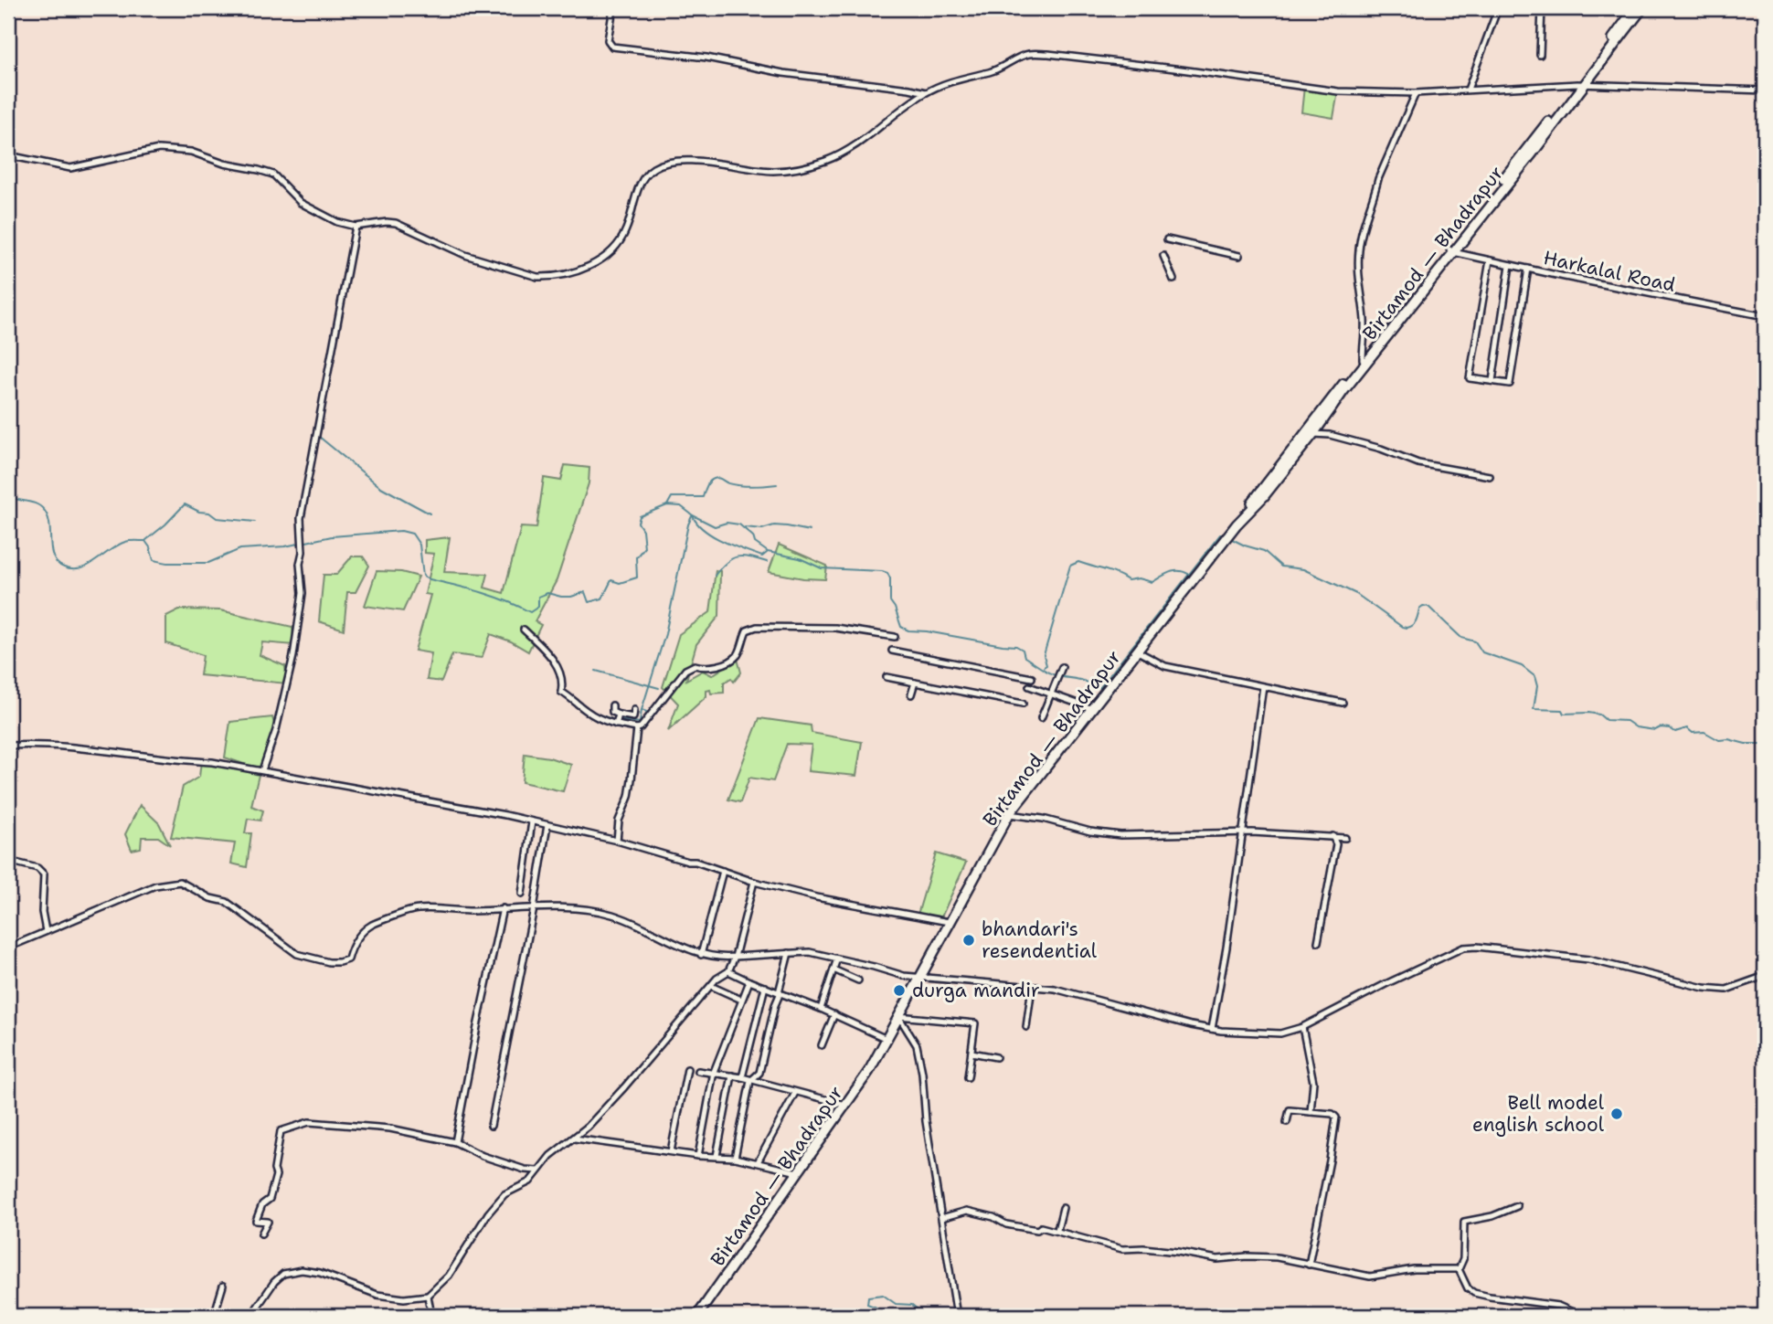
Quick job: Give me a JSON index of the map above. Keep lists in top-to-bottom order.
{
  "streets": {
    "main road": ["Birtamod — Bhadrapur"],
    "street": ["Harkalal Road"]
  },
  "crossings": [
    ["Birtamod — Bhadrapur", "Harkalal Road"]
  ],
  "places": ["bhandari's resendential", "durga mandir", "Bell model english school"]
}
